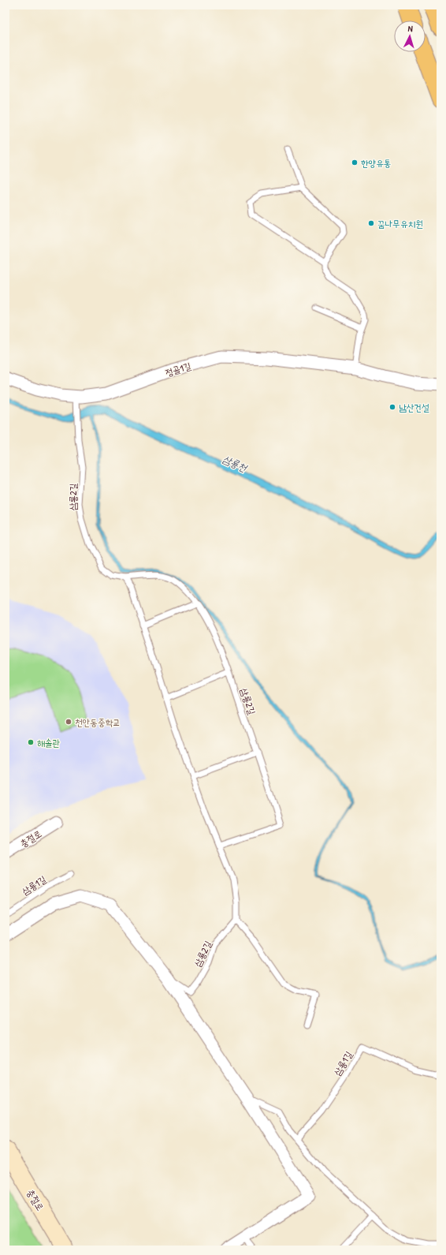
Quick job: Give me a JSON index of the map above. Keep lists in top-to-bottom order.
{
  "streets": {
    "street": ["정골1길", "충절로"],
    "lane": ["삼룡2길", "삼룡1길"]
  },
  "crossings": [
    ["정골1길", "삼룡2길"]
  ],
  "water": ["삼룡천"],
  "places": [
    "한양유통",
    "꿈나무유치원",
    "남산건설",
    "천안동중학교",
    "해솔관"
  ],
  "north": "top"
}
